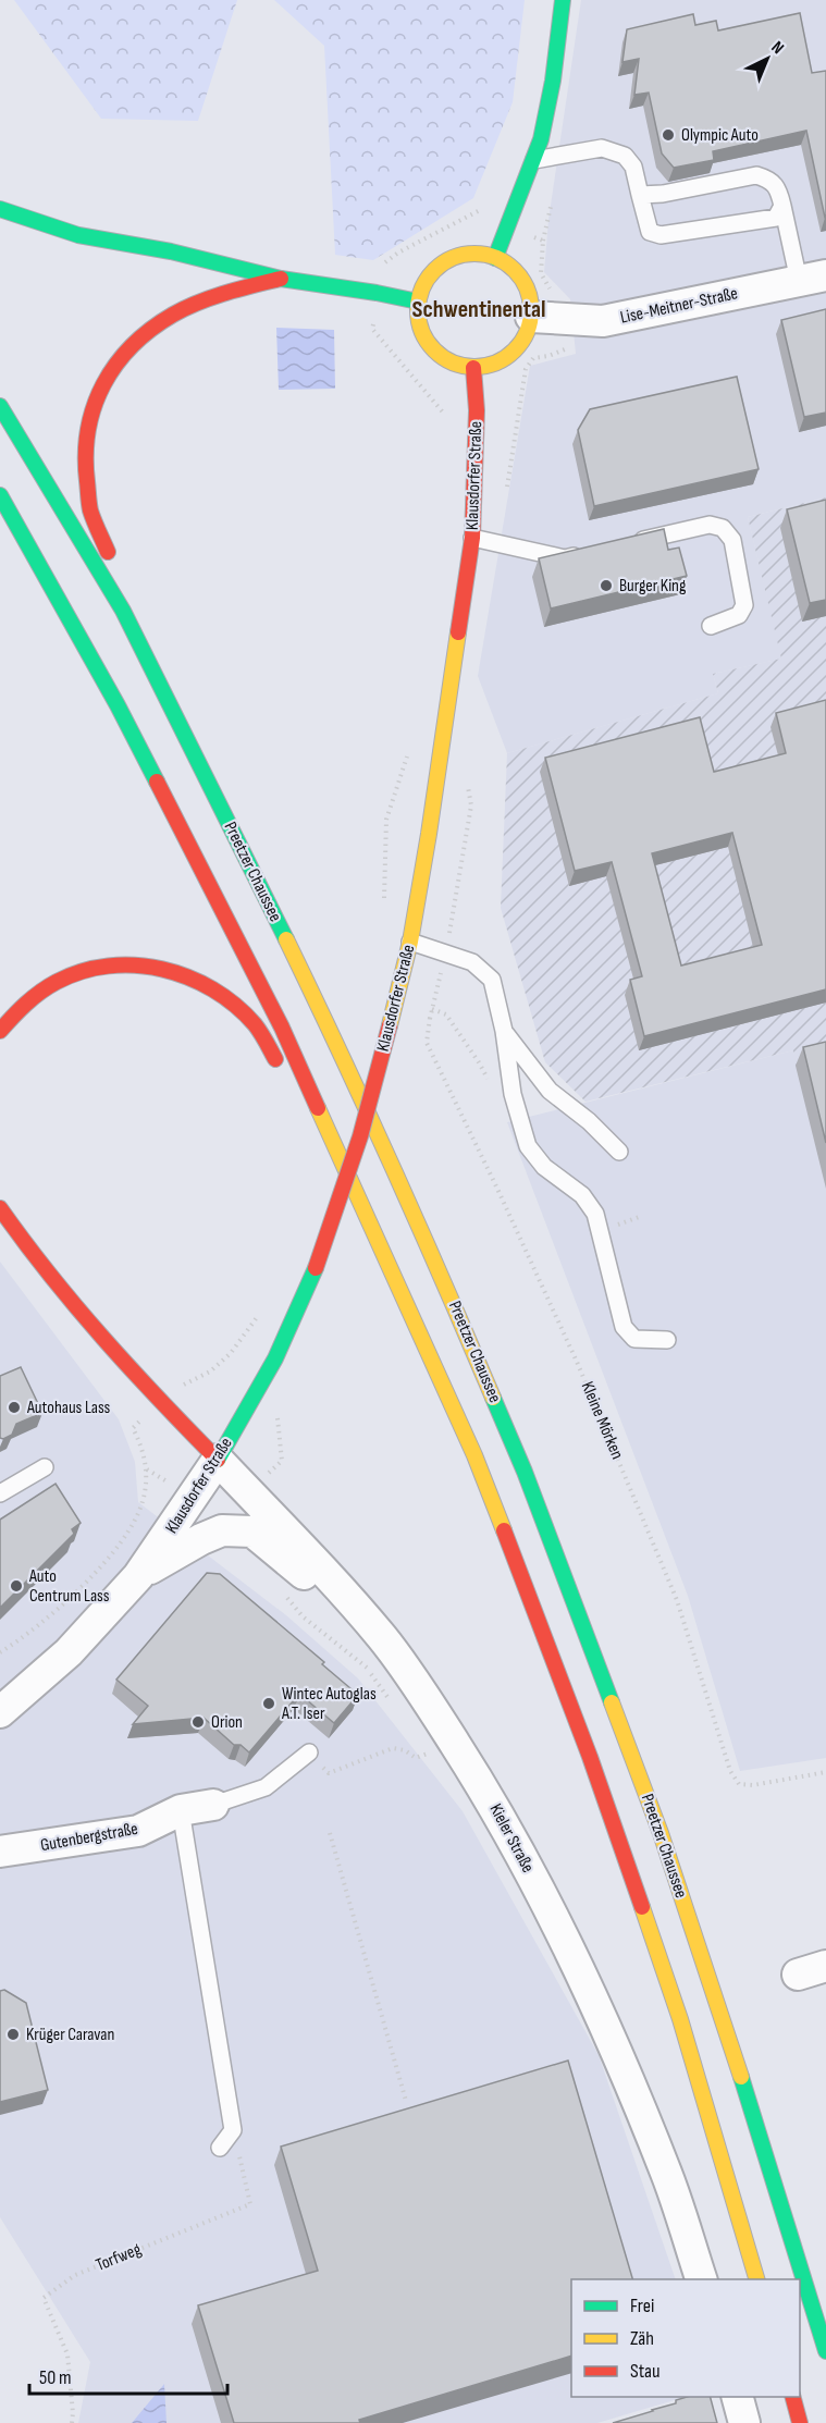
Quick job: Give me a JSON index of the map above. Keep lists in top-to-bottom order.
{
  "streets": {
    "main road": ["Klausdorfer Straße", "Preetzer Chaussee"],
    "street": ["Lise-Meitner-Straße", "Gutenbergstraße", "Kieler Straße"],
    "path": ["Kleine Mörken", "Torfweg"]
  },
  "crossings": [
    ["Lise-Meitner-Straße", "Klausdorfer Straße"],
    ["Klausdorfer Straße", "Kleine Mörken"],
    ["Klausdorfer Straße", "Kieler Straße"]
  ],
  "districts": ["Schwentinental"],
  "places": [
    "Olympic Auto",
    "Burger King",
    "Autohaus Lass",
    "Auto Centrum Lass",
    "Wintec Autoglas A.T. Iser",
    "Orion",
    "Krüger Caravan"
  ],
  "legend": ["Frei", "Zäh", "Stau"],
  "scale_bar": "50 m",
  "north": "top right"
}
